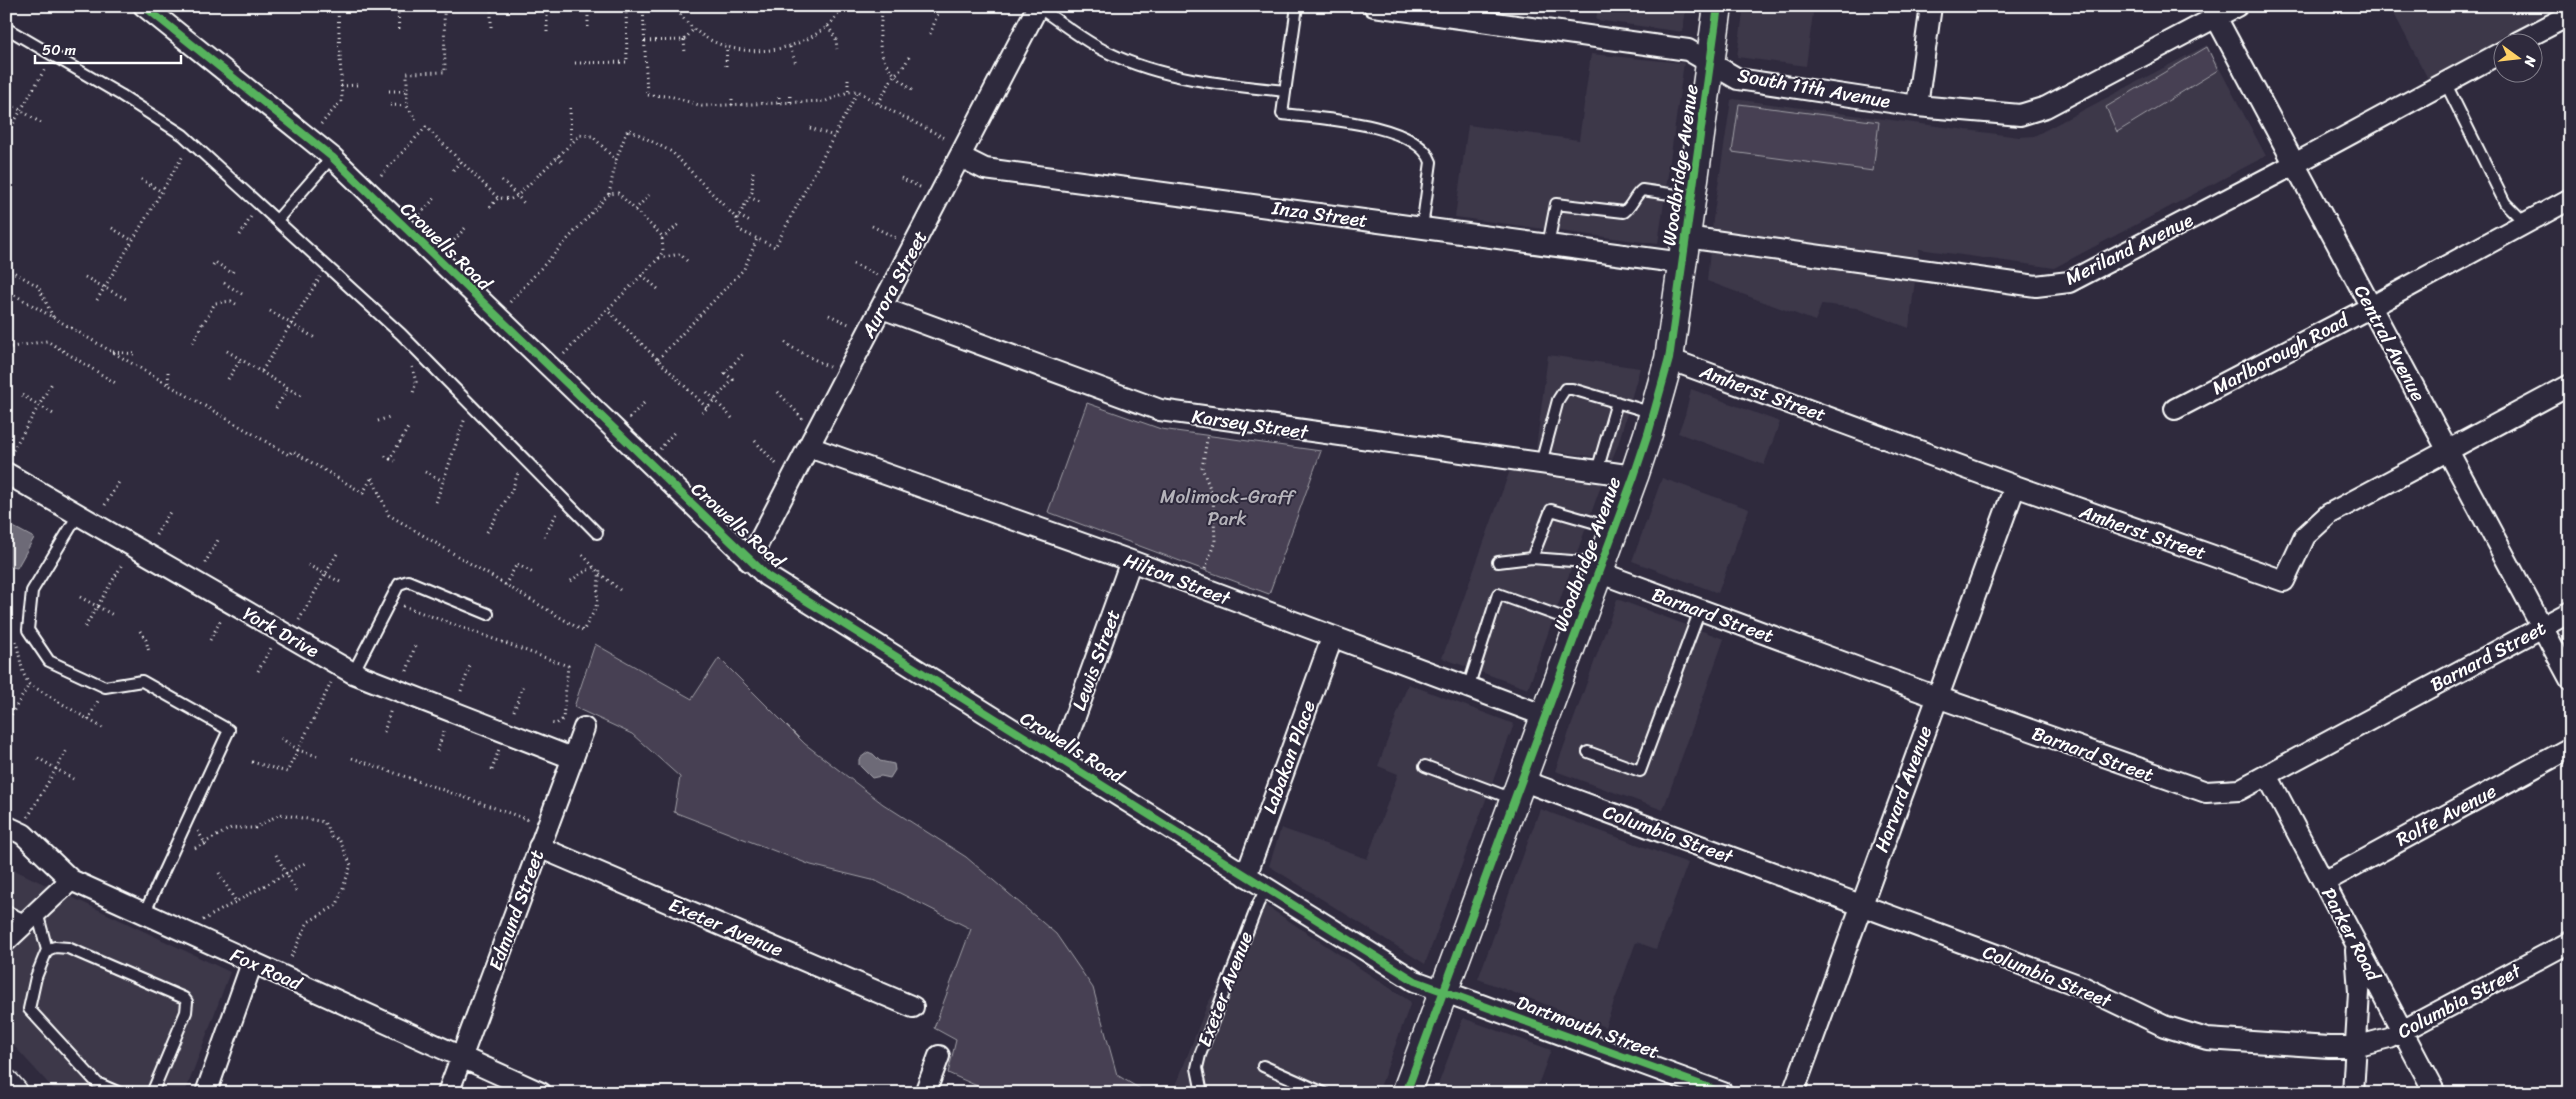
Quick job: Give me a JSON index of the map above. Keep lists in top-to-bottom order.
{
  "streets": {
    "main road": ["Woodbridge Avenue"],
    "street": [
      "South 11th Avenue",
      "Inza Street",
      "Crowells Road",
      "Meriland Avenue",
      "Aurora Street",
      "Central Avenue",
      "Marlborough Road",
      "Amherst Street",
      "Karsey Street",
      "Hilton Street",
      "Barnard Street",
      "York Drive",
      "Lewis Street",
      "Labakan Place",
      "Harvard Avenue",
      "Rolfe Avenue",
      "Columbia Street",
      "Edmund Street",
      "Exeter Avenue",
      "Parker Road",
      "Fox Road",
      "Dartmouth Street"
    ]
  },
  "crossings": [
    ["South 11th Avenue", "Woodbridge Avenue"],
    ["South 11th Avenue", "Central Avenue"],
    ["Woodbridge Avenue", "Inza Street"],
    ["Woodbridge Avenue", "Crowells Road"],
    ["Woodbridge Avenue", "Meriland Avenue"],
    ["Woodbridge Avenue", "Amherst Street"],
    ["Woodbridge Avenue", "Karsey Street"],
    ["Woodbridge Avenue", "Hilton Street"],
    ["Woodbridge Avenue", "Barnard Street"],
    ["Woodbridge Avenue", "Columbia Street"],
    ["Woodbridge Avenue", "Dartmouth Street"],
    ["Inza Street", "Meriland Avenue"],
    ["Inza Street", "Aurora Street"],
    ["Crowells Road", "Aurora Street"],
    ["Crowells Road", "Lewis Street"],
    ["Crowells Road", "Labakan Place"],
    ["Crowells Road", "Exeter Avenue"],
    ["Crowells Road", "Dartmouth Street"],
    ["Meriland Avenue", "Central Avenue"],
    ["Aurora Street", "Karsey Street"],
    ["Aurora Street", "Hilton Street"],
    ["Central Avenue", "Marlborough Road"],
    ["Central Avenue", "Amherst Street"],
    ["Central Avenue", "Barnard Street"],
    ["Amherst Street", "Harvard Avenue"],
    ["Hilton Street", "Lewis Street"],
    ["Hilton Street", "Labakan Place"],
    ["Barnard Street", "Harvard Avenue"],
    ["Barnard Street", "Parker Road"],
    ["York Drive", "Edmund Street"],
    ["Harvard Avenue", "Columbia Street"],
    ["Rolfe Avenue", "Parker Road"],
    ["Columbia Street", "Parker Road"],
    ["Edmund Street", "Exeter Avenue"],
    ["Edmund Street", "Fox Road"]
  ],
  "parks": ["Molimock-Graff Park"],
  "scale_bar": "50 m",
  "north": "right"
}
